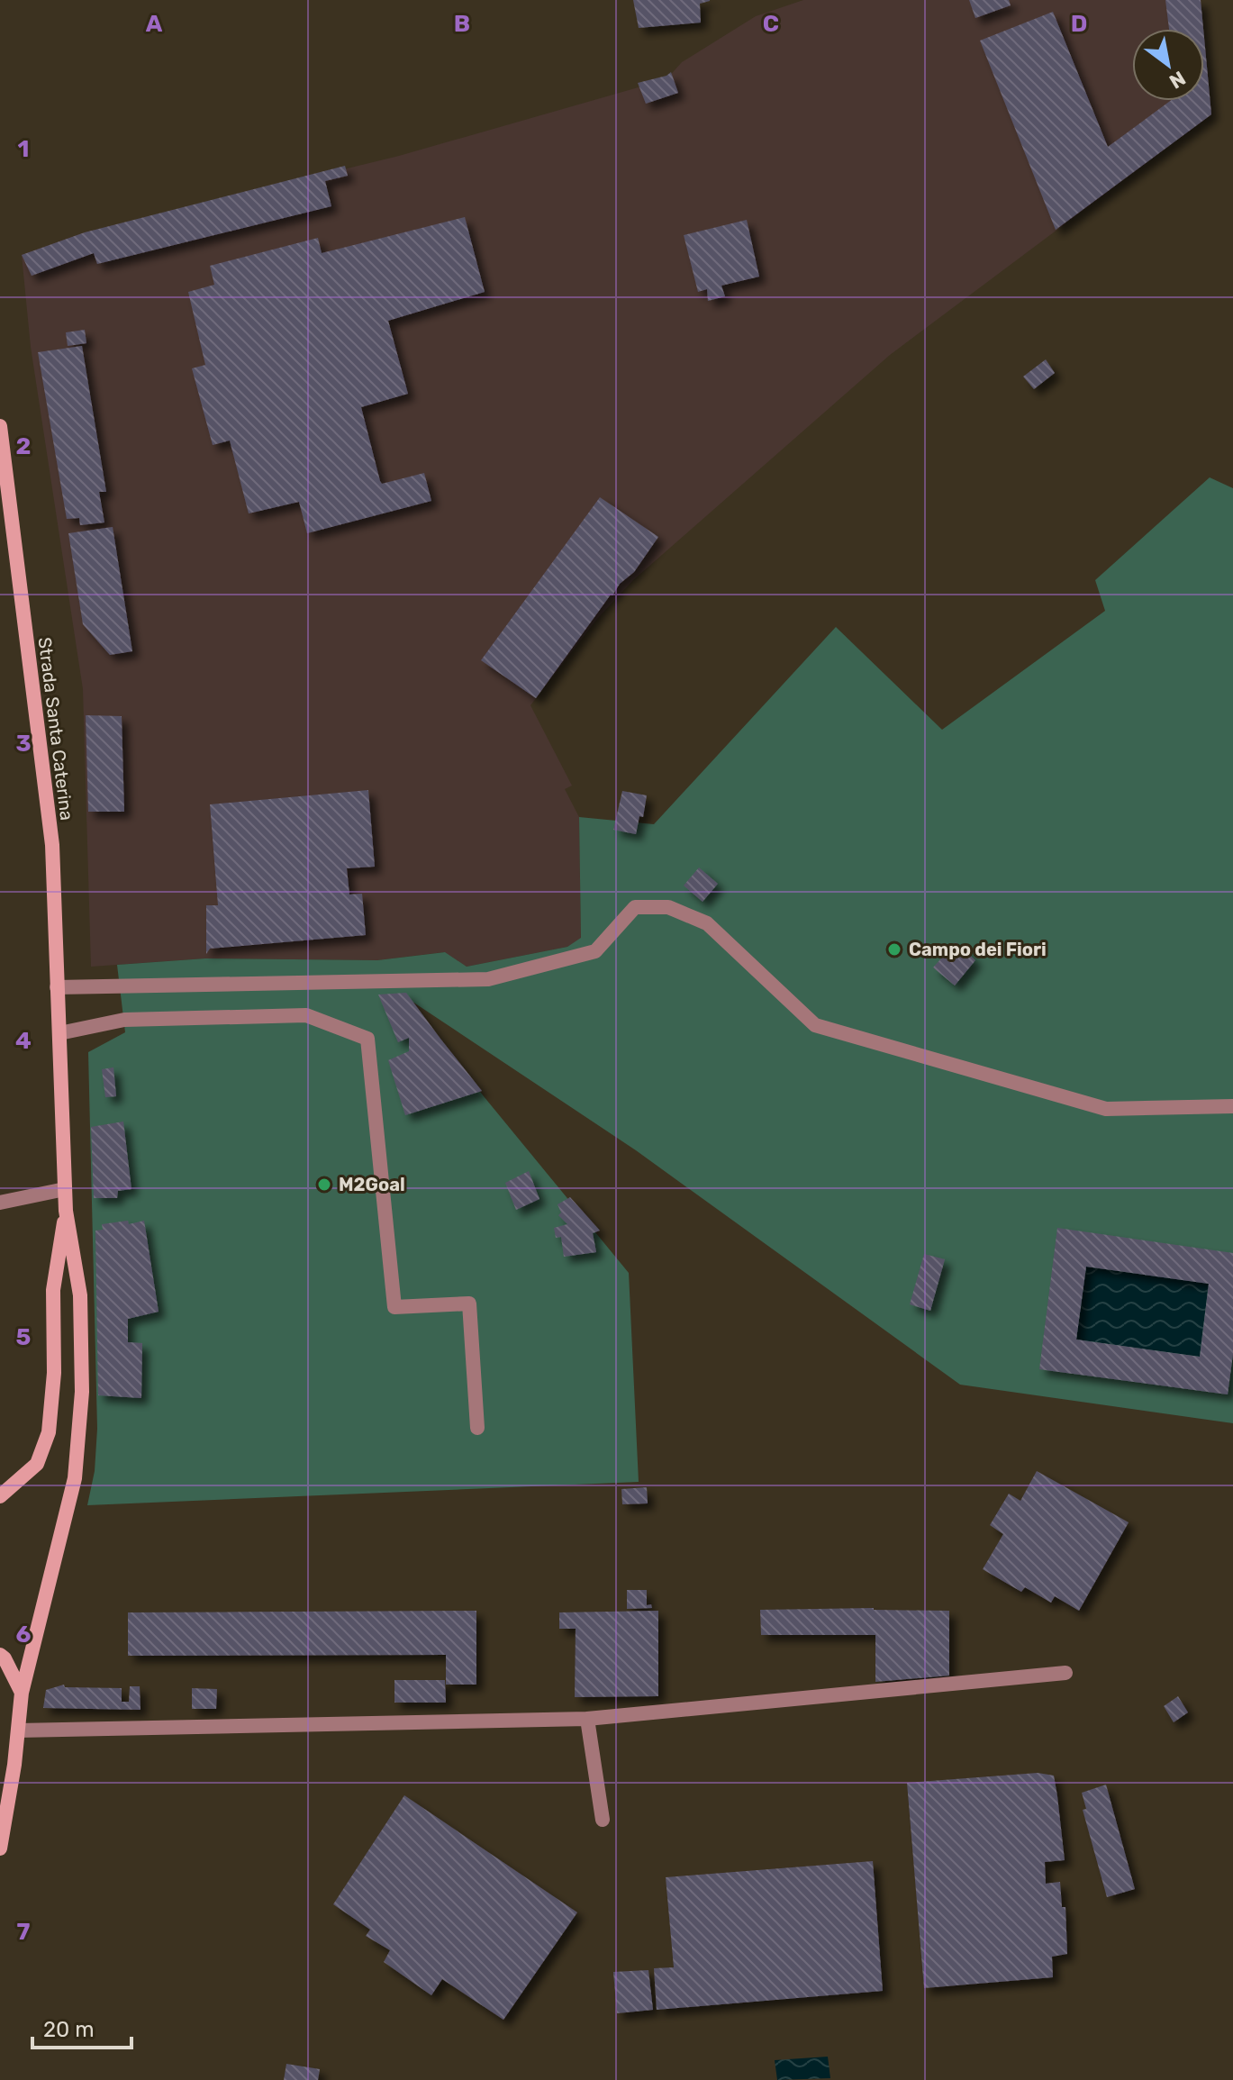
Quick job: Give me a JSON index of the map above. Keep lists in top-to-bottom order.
{
  "streets": {
    "street": ["Strada Santa Caterina"]
  },
  "places": ["Campo dei Fiori", "M2Goal"],
  "scale_bar": "20 m",
  "north": "bottom right",
  "grid": {
    "columns": [
      "A",
      "B",
      "C",
      "D"
    ],
    "rows": [
      "1",
      "2",
      "3",
      "4",
      "5",
      "6",
      "7"
    ]
  }
}
